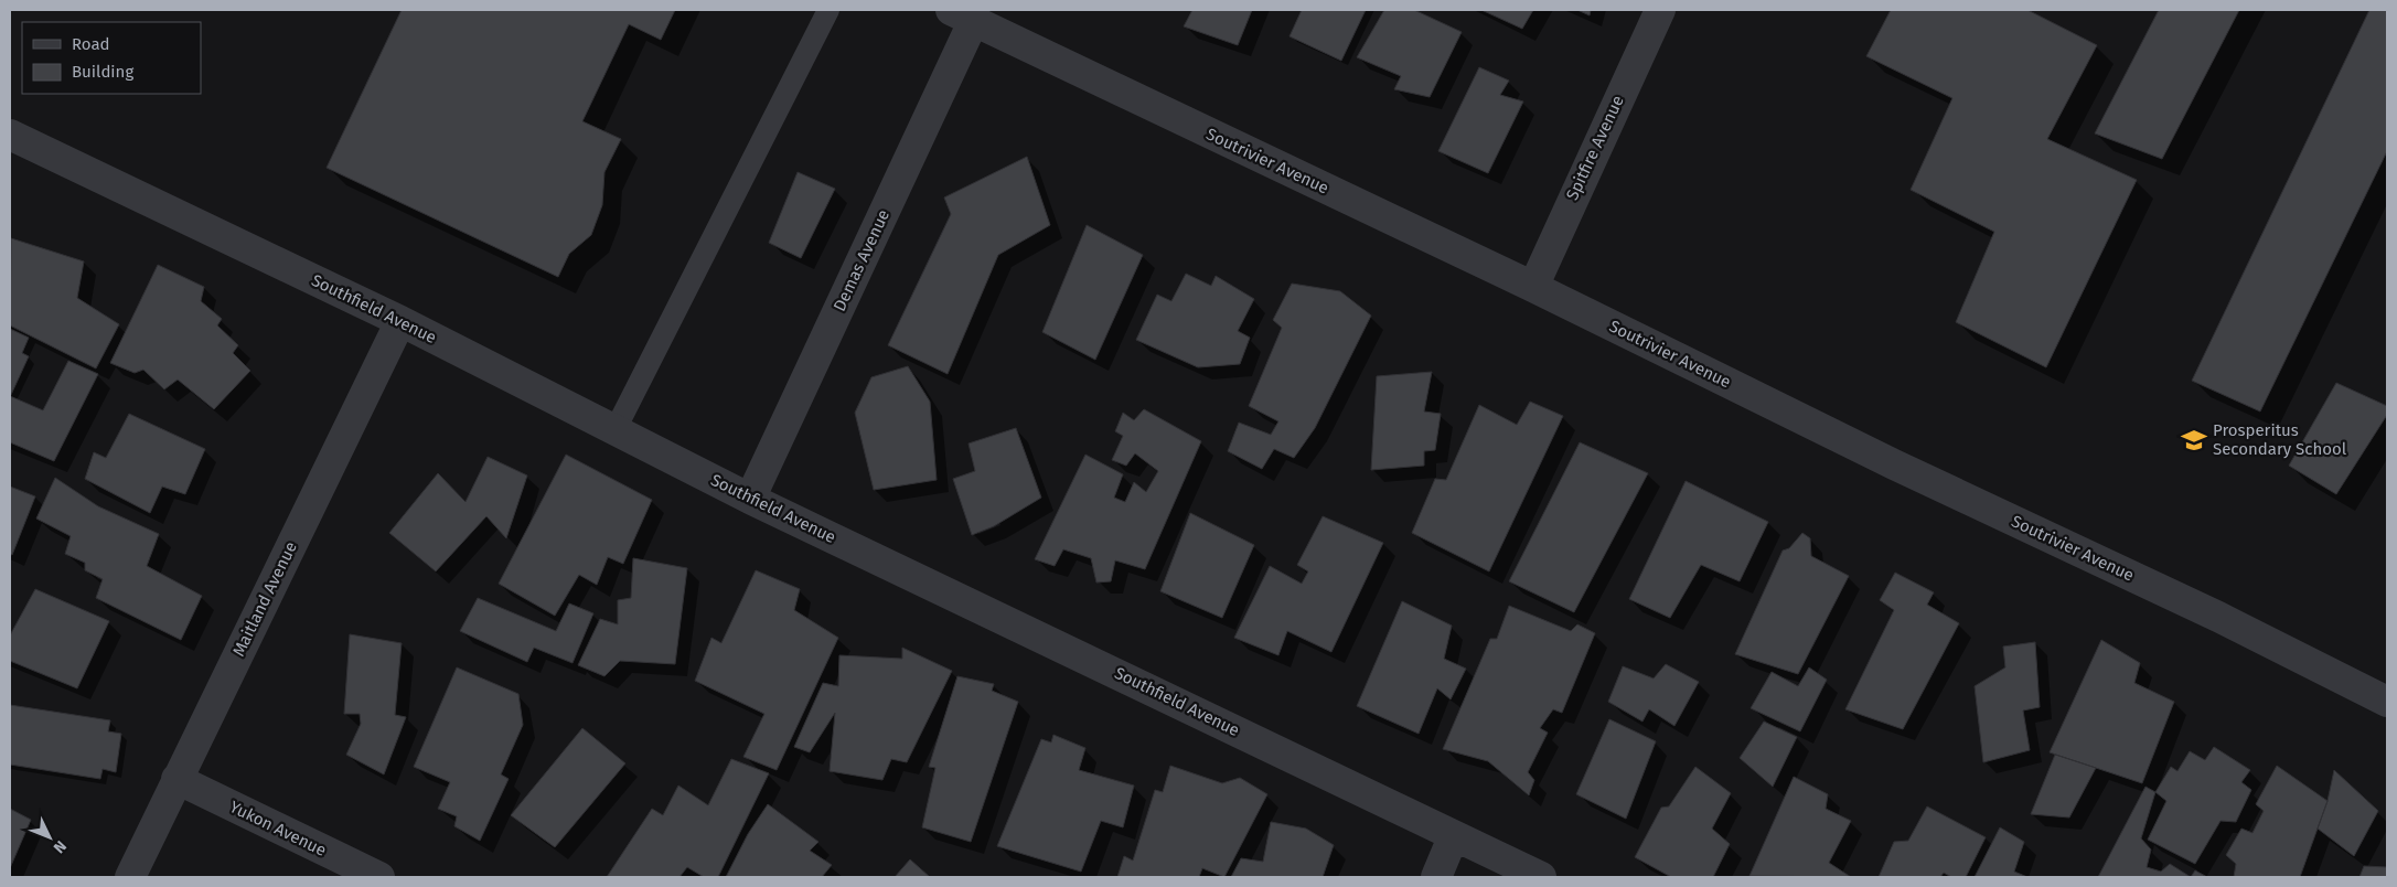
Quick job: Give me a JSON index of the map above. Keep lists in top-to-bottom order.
{
  "streets": {
    "street": [
      "Spitfire Avenue",
      "Soutrivier Avenue",
      "Demas Avenue",
      "Southfield Avenue",
      "Maitland Avenue",
      "Yukon Avenue"
    ]
  },
  "crossings": [
    ["Spitfire Avenue", "Soutrivier Avenue"],
    ["Soutrivier Avenue", "Demas Avenue"],
    ["Demas Avenue", "Southfield Avenue"],
    ["Southfield Avenue", "Maitland Avenue"],
    ["Maitland Avenue", "Yukon Avenue"]
  ],
  "places": {
    "school or university": ["Prosperitus Secondary School"]
  },
  "legend": ["Road", "Building"],
  "north": "bottom right"
}
